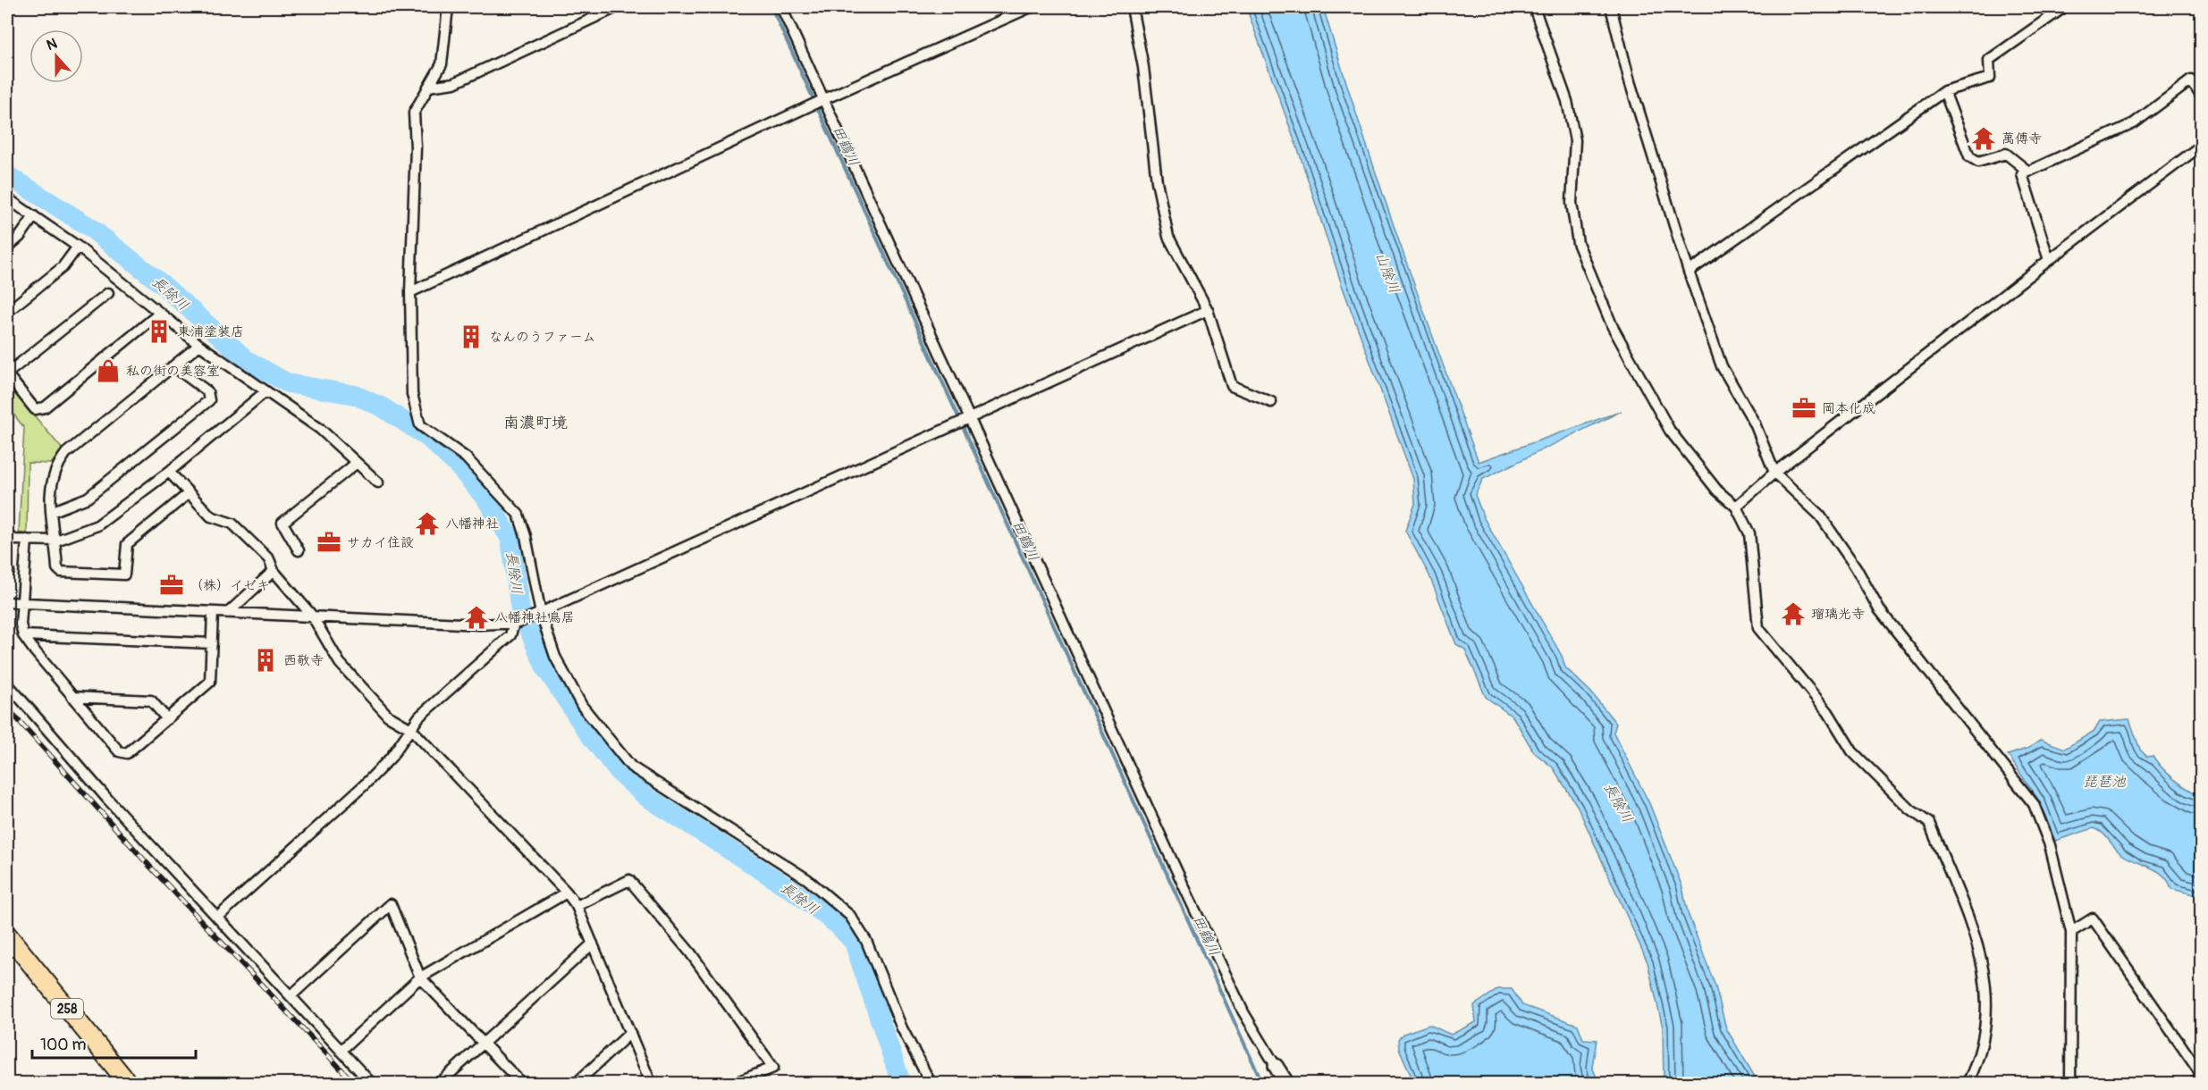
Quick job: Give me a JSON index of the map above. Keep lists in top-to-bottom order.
{
  "streets": {
    "highway": ["258"]
  },
  "districts": ["南濃町境"],
  "water": [
    "田鶴川",
    "山除川",
    "長除川",
    "琵琶池"
  ],
  "places": {
    "temple": [
      "萬傅寺",
      "八幡神社",
      "瑠璃光寺",
      "八幡神社鳥居"
    ],
    "building": ["東浦塗装店", "なんのうファーム", "西敬寺"],
    "shop": ["私の街の美容室"],
    "office": ["岡本化成", "サカイ住設", "（株）イゼキ"]
  },
  "scale_bar": "100 m",
  "north": "top"
}
